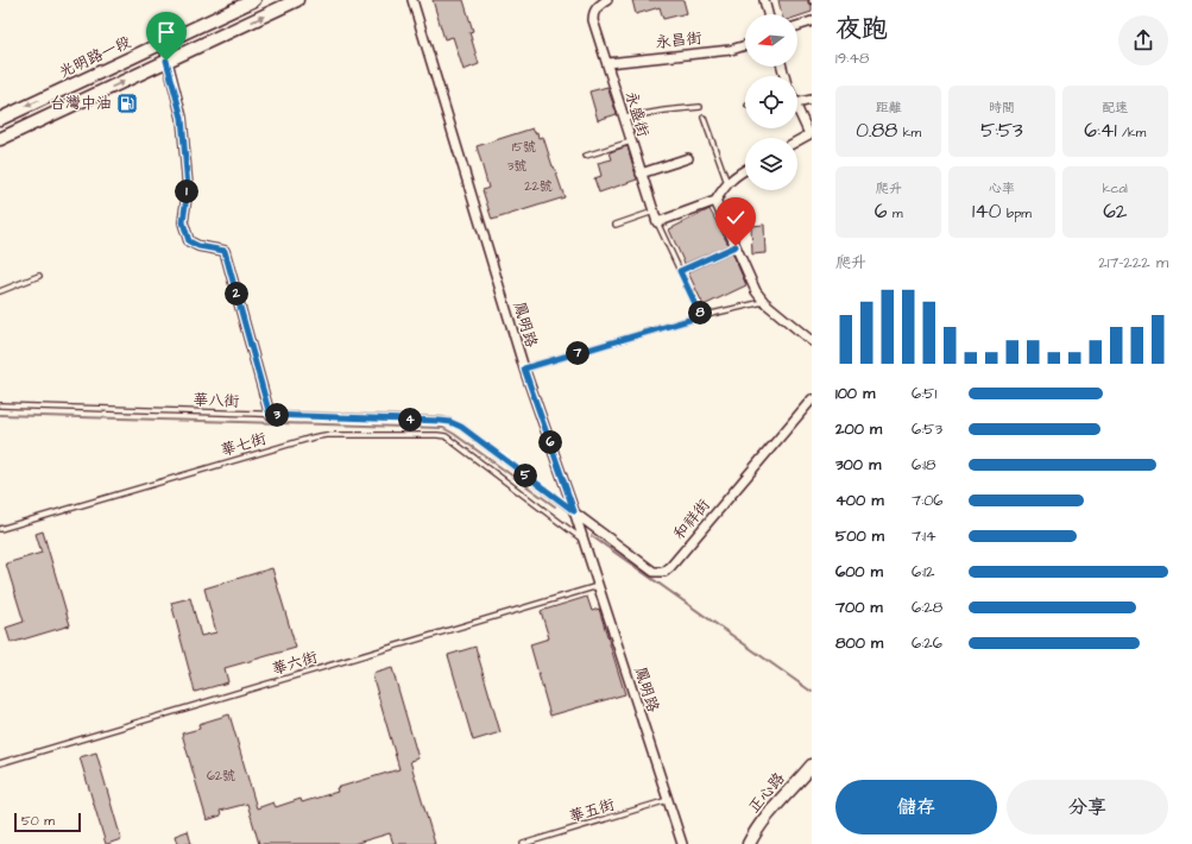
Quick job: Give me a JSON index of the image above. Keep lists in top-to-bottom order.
{
  "streets": {
    "street": [
      "永昌街",
      "光明路一段",
      "永盛街",
      "鳳明路",
      "和祥街",
      "正心路"
    ],
    "lane": [
      "華八街",
      "華七街",
      "華六街",
      "華五街"
    ]
  },
  "crossings": [
    ["永昌街", "永盛街"],
    ["鳳明路", "華八街"],
    ["鳳明路", "華七街"],
    ["鳳明路", "和祥街"],
    ["鳳明路", "華六街"],
    ["鳳明路", "華五街"],
    ["華八街", "和祥街"]
  ],
  "places": {
    "fuel station": ["台灣中油"]
  },
  "house_numbers": [
    "15號",
    "3號",
    "22號",
    "62號"
  ],
  "scale_bar": "50 m",
  "north": "left",
  "page": {
    "heading": ["夜跑", "19:48"],
    "stats": [
      ["距離", "0.88 km"],
      ["時間", "5:53"],
      ["配速", "6:41 /km"],
      ["爬升", "6 m"],
      ["心率", "140 bpm"],
      ["kcal", "62"]
    ],
    "pins": [
      "1",
      "2",
      "8",
      "7",
      "3",
      "4",
      "6",
      "5"
    ],
    "chart": ["爬升", "217–222 m"],
    "list": [
      {
        "name": "100 m",
        "note": "6:51"
      },
      {
        "name": "200 m",
        "note": "6:53"
      },
      {
        "name": "300 m",
        "note": "6:18"
      },
      {
        "name": "400 m",
        "note": "7:06"
      },
      {
        "name": "500 m",
        "note": "7:14"
      },
      {
        "name": "600 m",
        "note": "6:12"
      },
      {
        "name": "700 m",
        "note": "6:28"
      },
      {
        "name": "800 m",
        "note": "6:26"
      }
    ],
    "buttons": ["儲存", "分享"],
    "scale": "50 m"
  }
}
